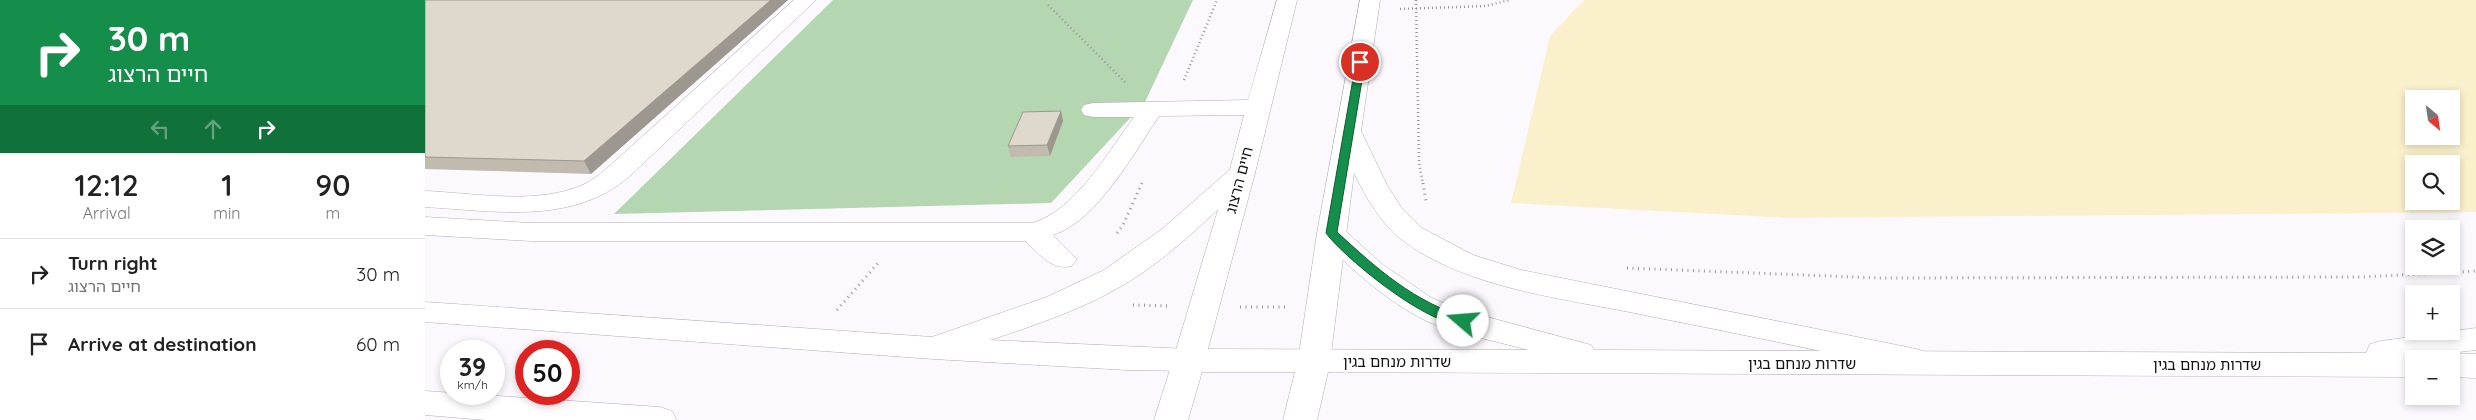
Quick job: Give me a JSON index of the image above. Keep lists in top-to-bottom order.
{
  "streets": {
    "main road": ["חיים הרצוג", "שדרות מנחם בגין"]
  },
  "crossings": [
    ["חיים הרצוג", "שדרות מנחם בגין"]
  ],
  "north": "bottom right",
  "page": {
    "turn": ["30 m", "חיים הרצוג"],
    "map_buttons": ["+", "−"],
    "eta": [
      "12:12",
      "Arrival",
      "1",
      "min",
      "90",
      "m"
    ],
    "list": [
      {
        "name": "Turn right",
        "note": "חיים הרצוג",
        "value": "30 m"
      },
      {
        "name": "Arrive at destination",
        "value": "60 m"
      }
    ],
    "speed": "39 km/h",
    "limit": "50"
  }
}
